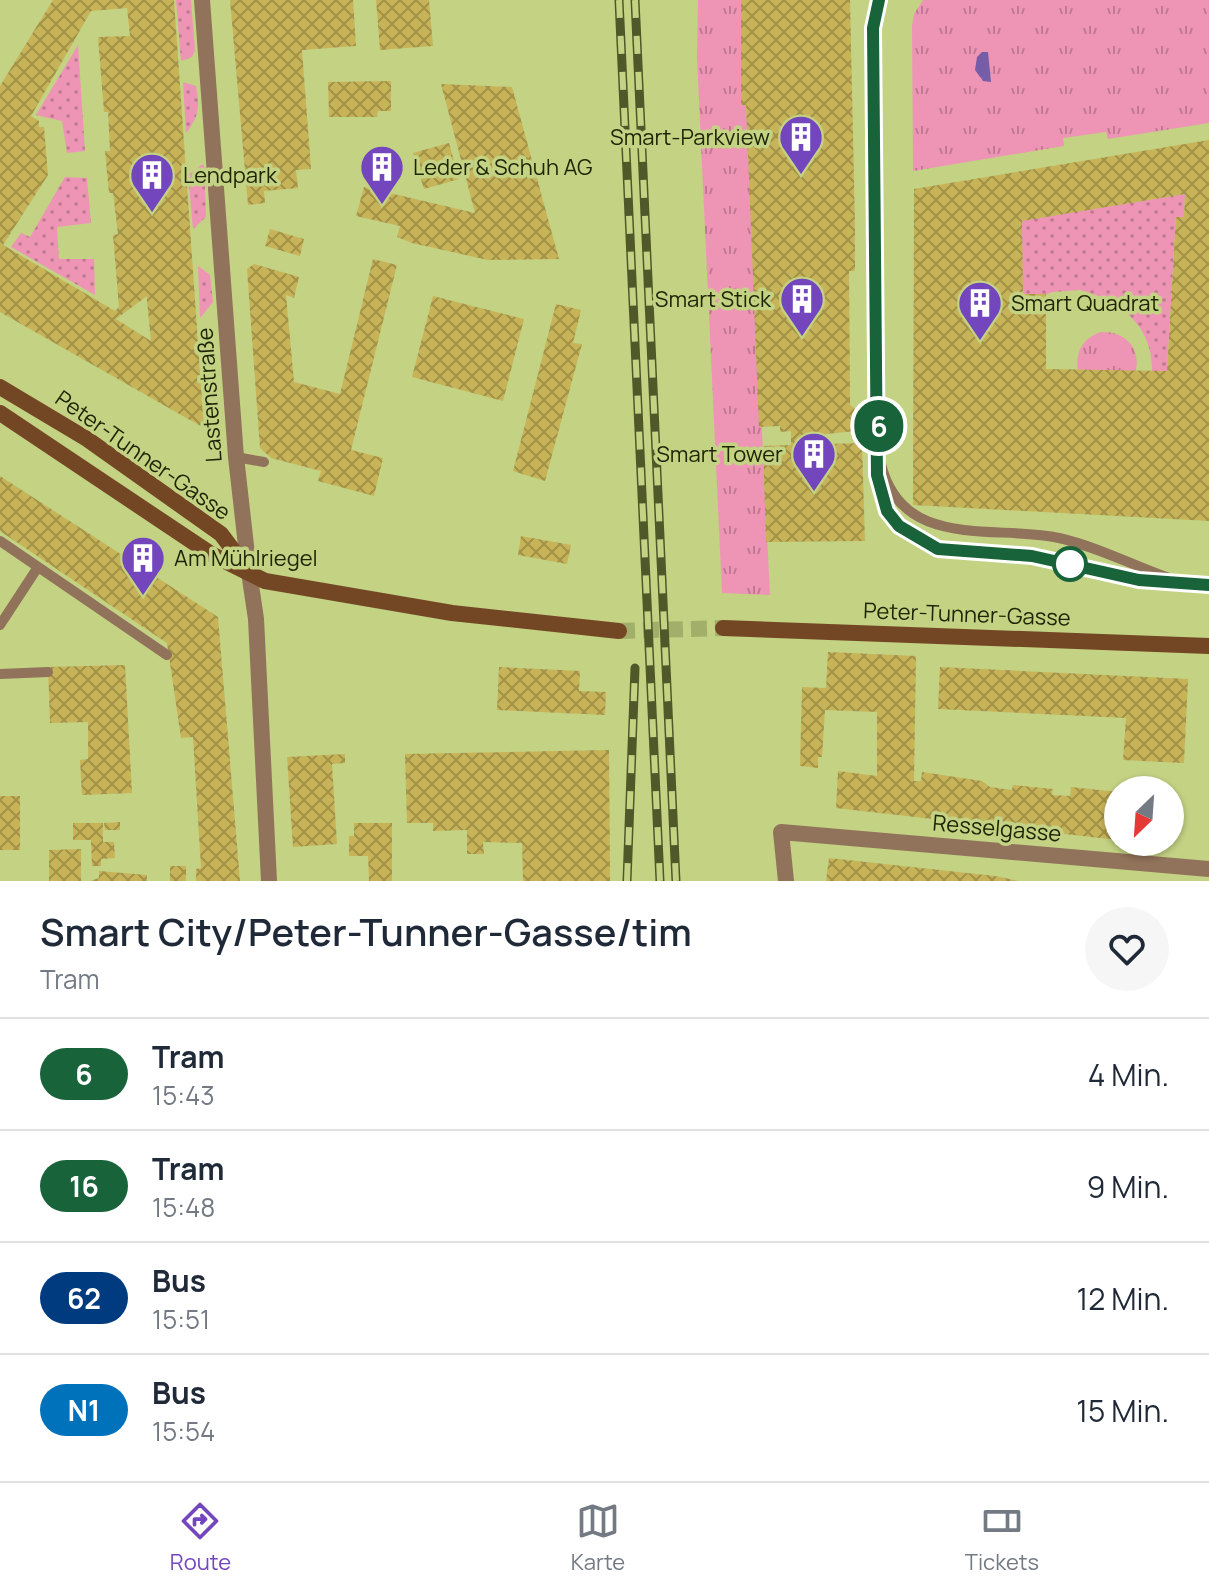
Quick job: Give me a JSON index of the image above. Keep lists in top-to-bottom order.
{
  "streets": {
    "main road": ["Peter-Tunner-Gasse"],
    "street": ["Lastenstraße", "Resselgasse"]
  },
  "crossings": [
    ["Lastenstraße", "Peter-Tunner-Gasse"]
  ],
  "places": {
    "building": [
      "Smart-Parkview",
      "Leder & Schuh AG",
      "Lendpark",
      "Smart Stick",
      "Smart Quadrat",
      "Smart Tower",
      "Am Mühlriegel"
    ]
  },
  "lines": ["tram line 6"],
  "north": "bottom left",
  "page": {
    "on_map": "6",
    "heading": ["Smart City/Peter-Tunner-Gasse/tim", "Tram"],
    "list": [
      {
        "mark": "6",
        "name": "Tram",
        "note": "15:43",
        "value": "4 Min."
      },
      {
        "mark": "16",
        "name": "Tram",
        "note": "15:48",
        "value": "9 Min."
      },
      {
        "mark": "62",
        "name": "Bus",
        "note": "15:51",
        "value": "12 Min."
      },
      {
        "mark": "N1",
        "name": "Bus",
        "note": "15:54",
        "value": "15 Min."
      }
    ],
    "tabs": ["Route", "Karte", "Tickets"]
  }
}
